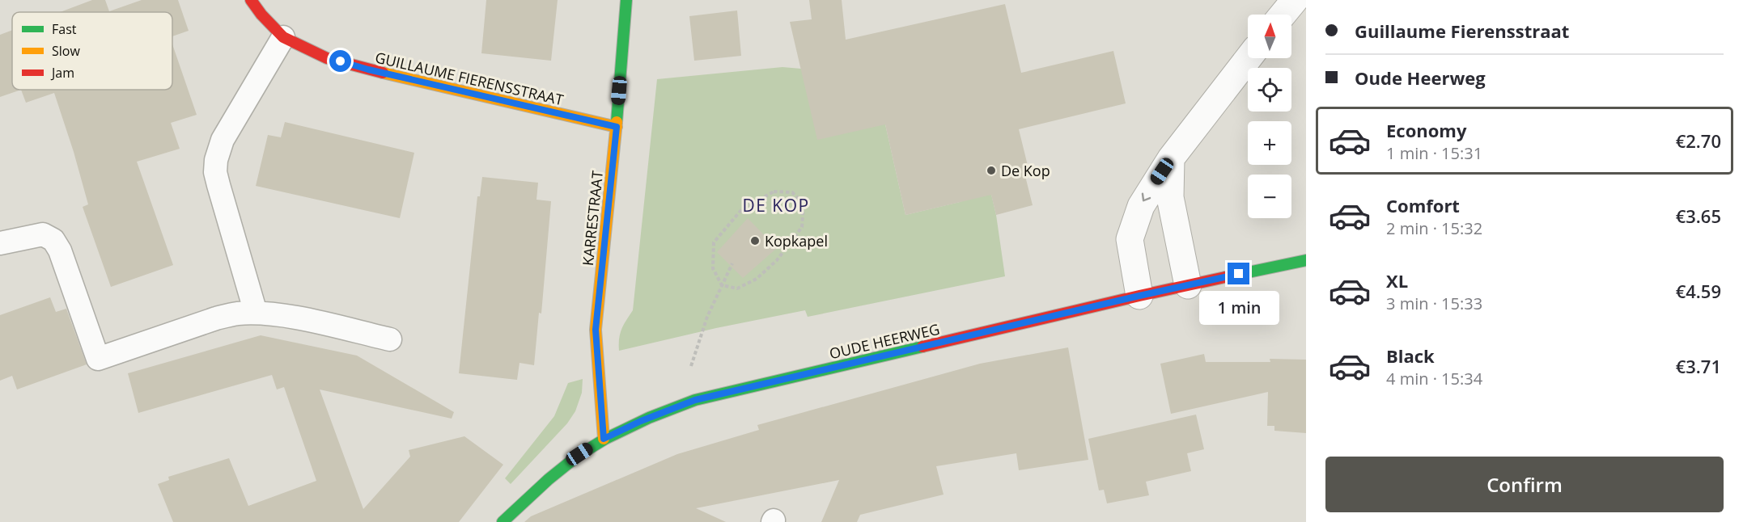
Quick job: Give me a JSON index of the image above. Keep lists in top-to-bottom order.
{
  "streets": {
    "street": ["GUILLAUME FIERENSSTRAAT", "KARRESTRAAT", "OUDE HEERWEG"]
  },
  "crossings": [
    ["GUILLAUME FIERENSSTRAAT", "KARRESTRAAT"],
    ["KARRESTRAAT", "OUDE HEERWEG"]
  ],
  "districts": ["DE KOP"],
  "places": ["De Kop", "Kopkapel"],
  "legend": ["Fast", "Slow", "Jam"],
  "north": "top",
  "page": {
    "banner": ["Guillaume Fierensstraat", "Oude Heerweg"],
    "map_buttons": ["+", "−"],
    "list": [
      {
        "name": "Economy",
        "note": "1 min · 15:31",
        "value": "€2.70"
      },
      {
        "name": "Comfort",
        "note": "2 min · 15:32",
        "value": "€3.65"
      },
      {
        "name": "XL",
        "note": "3 min · 15:33",
        "value": "€4.59"
      },
      {
        "name": "Black",
        "note": "4 min · 15:34",
        "value": "€3.71"
      }
    ],
    "bubble": "1 min",
    "buttons": "Confirm"
  }
}
